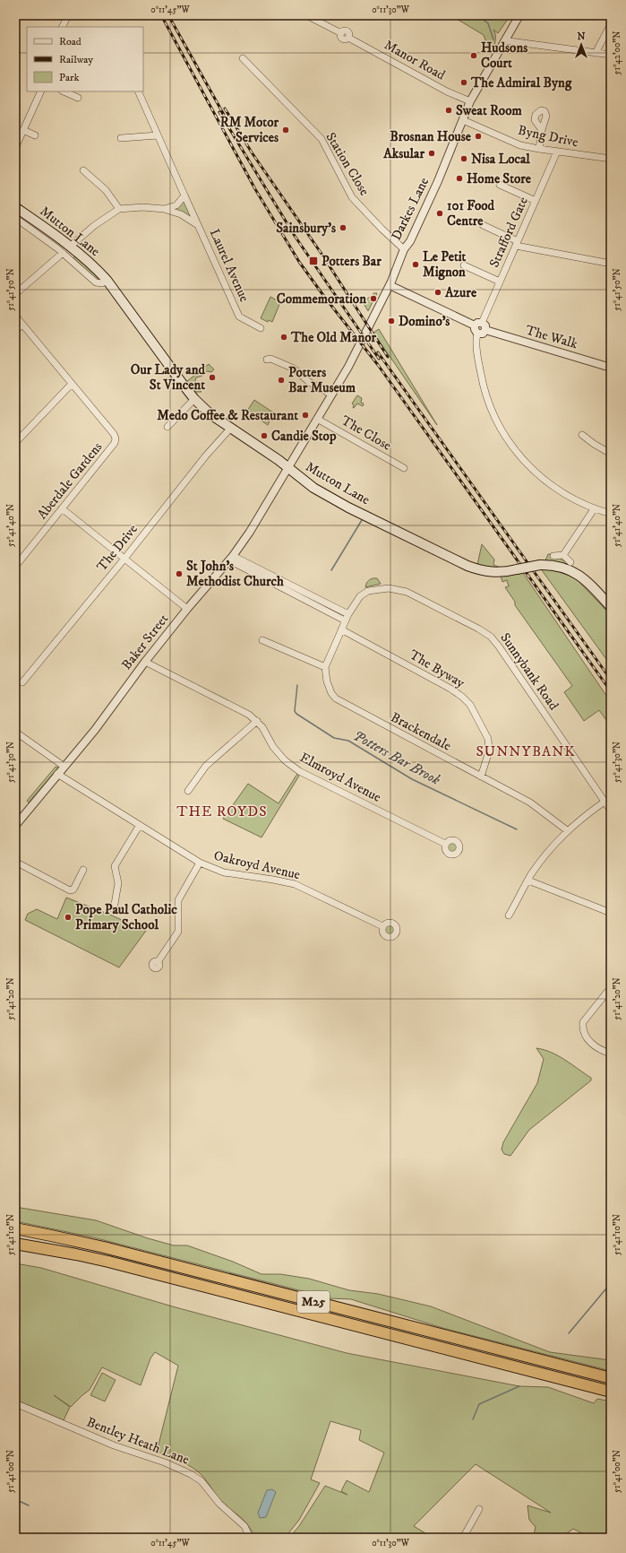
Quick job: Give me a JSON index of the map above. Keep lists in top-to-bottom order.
{
  "streets": {
    "highway": ["M25"],
    "main road": ["Mutton Lane"],
    "street": [
      "Manor Road",
      "Byng Drive",
      "Station Close",
      "Darkes Lane",
      "Strafford Gate",
      "Laurel Avenue",
      "The Walk",
      "The Close",
      "Aberdale Gardens",
      "The Drive",
      "Baker Street",
      "The Byway",
      "Sunnybank Road",
      "Brackendale",
      "Elmroyd Avenue",
      "Oakroyd Avenue",
      "Bentley Heath Lane"
    ]
  },
  "crossings": [
    ["Manor Road", "Darkes Lane"],
    ["Byng Drive", "Darkes Lane"],
    ["Byng Drive", "Strafford Gate"],
    ["Station Close", "Darkes Lane"],
    ["Darkes Lane", "Mutton Lane"],
    ["Darkes Lane", "The Close"],
    ["Darkes Lane", "Baker Street"],
    ["Mutton Lane", "Laurel Avenue"],
    ["Mutton Lane", "The Drive"],
    ["Mutton Lane", "Baker Street"],
    ["Strafford Gate", "The Walk"],
    ["Baker Street", "Elmroyd Avenue"],
    ["Baker Street", "Oakroyd Avenue"],
    ["The Byway", "Brackendale"],
    ["Sunnybank Road", "Brackendale"]
  ],
  "districts": ["SUNNYBANK", "THE ROYDS"],
  "water": ["Potters Bar Brook"],
  "places": {
    "other": [
      "Hudsons Court",
      "The Admiral Byng",
      "Sweat Room",
      "RM Motor Services",
      "Brosnan House",
      "Aksular",
      "Nisa Local",
      "Home Store",
      "101 Food Centre",
      "Sainsbury's",
      "Le Petit Mignon",
      "Azure",
      "Commemoration",
      "Domino's",
      "The Old Manor",
      "Our Lady and St Vincent",
      "Potters Bar Museum",
      "Medo Coffee & Restaurant",
      "Candie Stop",
      "St John's Methodist Church",
      "Pope Paul Catholic Primary School"
    ],
    "transit": ["Potters Bar"]
  },
  "legend": ["Road", "Railway", "Park"],
  "north": "top",
  "coordinates": [
    "0°11'45\"W",
    "0°11'30\"W",
    "51°42'00\"N",
    "51°41'50\"N",
    "51°41'40\"N",
    "51°41'30\"N",
    "51°41'20\"N",
    "51°41'10\"N",
    "51°41'00\"N"
  ]
}
